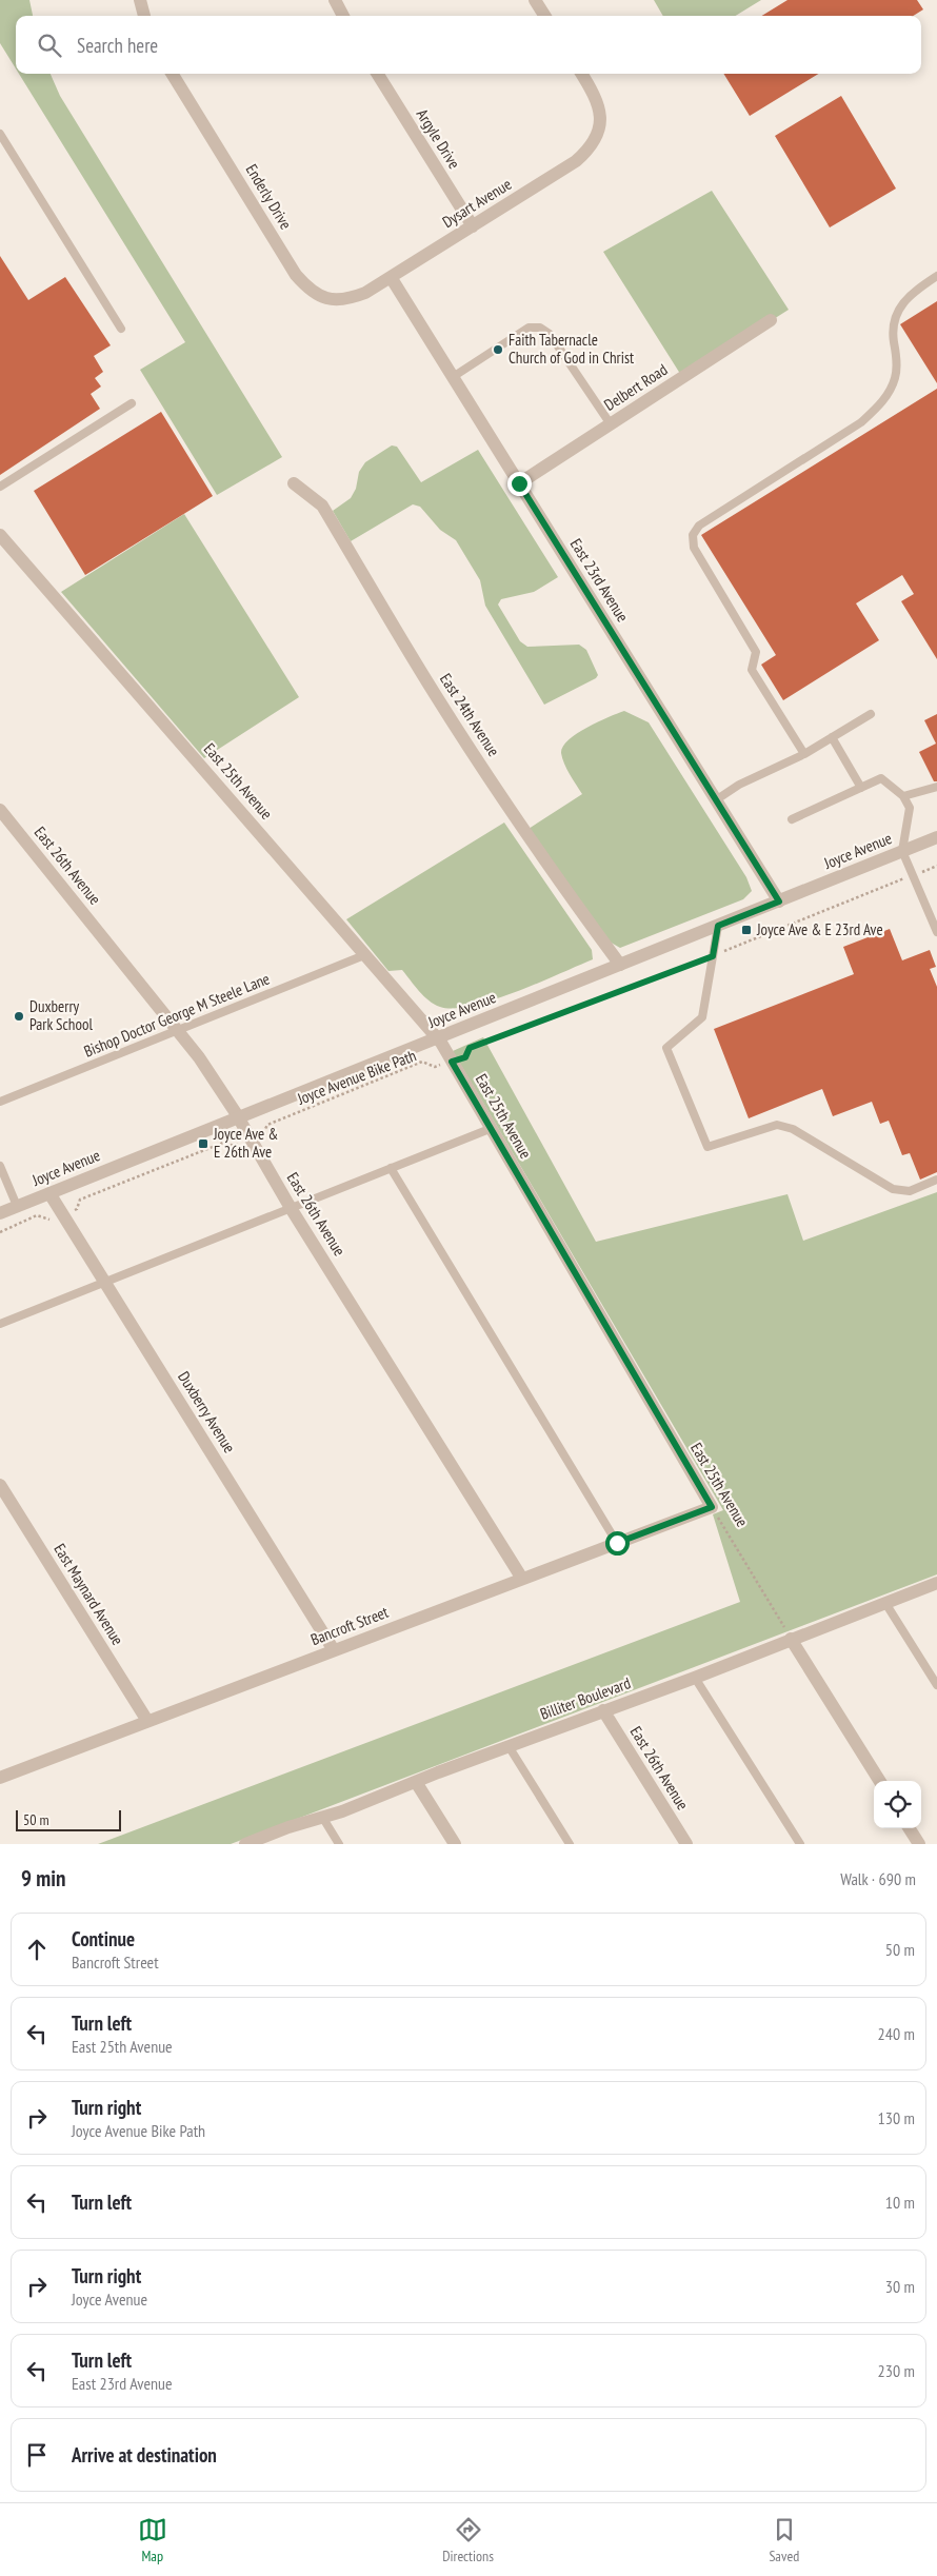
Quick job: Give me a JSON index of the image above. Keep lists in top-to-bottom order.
{
  "streets": {
    "street": [
      "Argyle Drive",
      "Enderly Drive",
      "Dysart Avenue",
      "Delbert Road",
      "East 23rd Avenue",
      "East 24th Avenue",
      "East 25th Avenue",
      "Joyce Avenue",
      "East 26th Avenue",
      "Duxberry Avenue",
      "East Maynard Avenue",
      "Bancroft Street",
      "Billiter Boulevard"
    ],
    "lane": ["Bishop Doctor George M Steele Lane"],
    "path": ["Joyce Avenue Bike Path"]
  },
  "crossings": [
    ["Argyle Drive", "Dysart Avenue"],
    ["Enderly Drive", "Dysart Avenue"],
    ["Dysart Avenue", "East 23rd Avenue"],
    ["Delbert Road", "East 23rd Avenue"],
    ["East 23rd Avenue", "Joyce Avenue"],
    ["East 24th Avenue", "Joyce Avenue"],
    ["East 25th Avenue", "Joyce Avenue"],
    ["East 25th Avenue", "Bishop Doctor George M Steele Lane"],
    ["East 25th Avenue", "Joyce Avenue Bike Path"],
    ["East 25th Avenue", "Bancroft Street"],
    ["East 25th Avenue", "Billiter Boulevard"],
    ["Joyce Avenue", "East 26th Avenue"],
    ["Joyce Avenue", "Duxberry Avenue"],
    ["East 26th Avenue", "Bishop Doctor George M Steele Lane"],
    ["East 26th Avenue", "Joyce Avenue Bike Path"],
    ["East 26th Avenue", "Bancroft Street"],
    ["East 26th Avenue", "Billiter Boulevard"],
    ["Duxberry Avenue", "Bancroft Street"],
    ["East Maynard Avenue", "Bancroft Street"]
  ],
  "places": {
    "other": ["Faith Tabernacle Church of God in Christ", "Duxberry Park School"],
    "transit": ["Joyce Ave & E 23rd Ave", "Joyce Ave & E 26th Ave"]
  },
  "scale_bar": "50 m",
  "page": {
    "search": "Search here",
    "scale": "50 m",
    "heading": ["9 min", "Walk · 690 m"],
    "list": [
      ["Continue", "Bancroft Street", "50 m"],
      ["Turn left", "East 25th Avenue", "240 m"],
      ["Turn right", "Joyce Avenue Bike Path", "130 m"],
      ["Turn left", "10 m"],
      ["Turn right", "Joyce Avenue", "30 m"],
      ["Turn left", "East 23rd Avenue", "230 m"],
      "Arrive at destination"
    ],
    "nav": ["Map", "Directions", "Saved"]
  }
}
